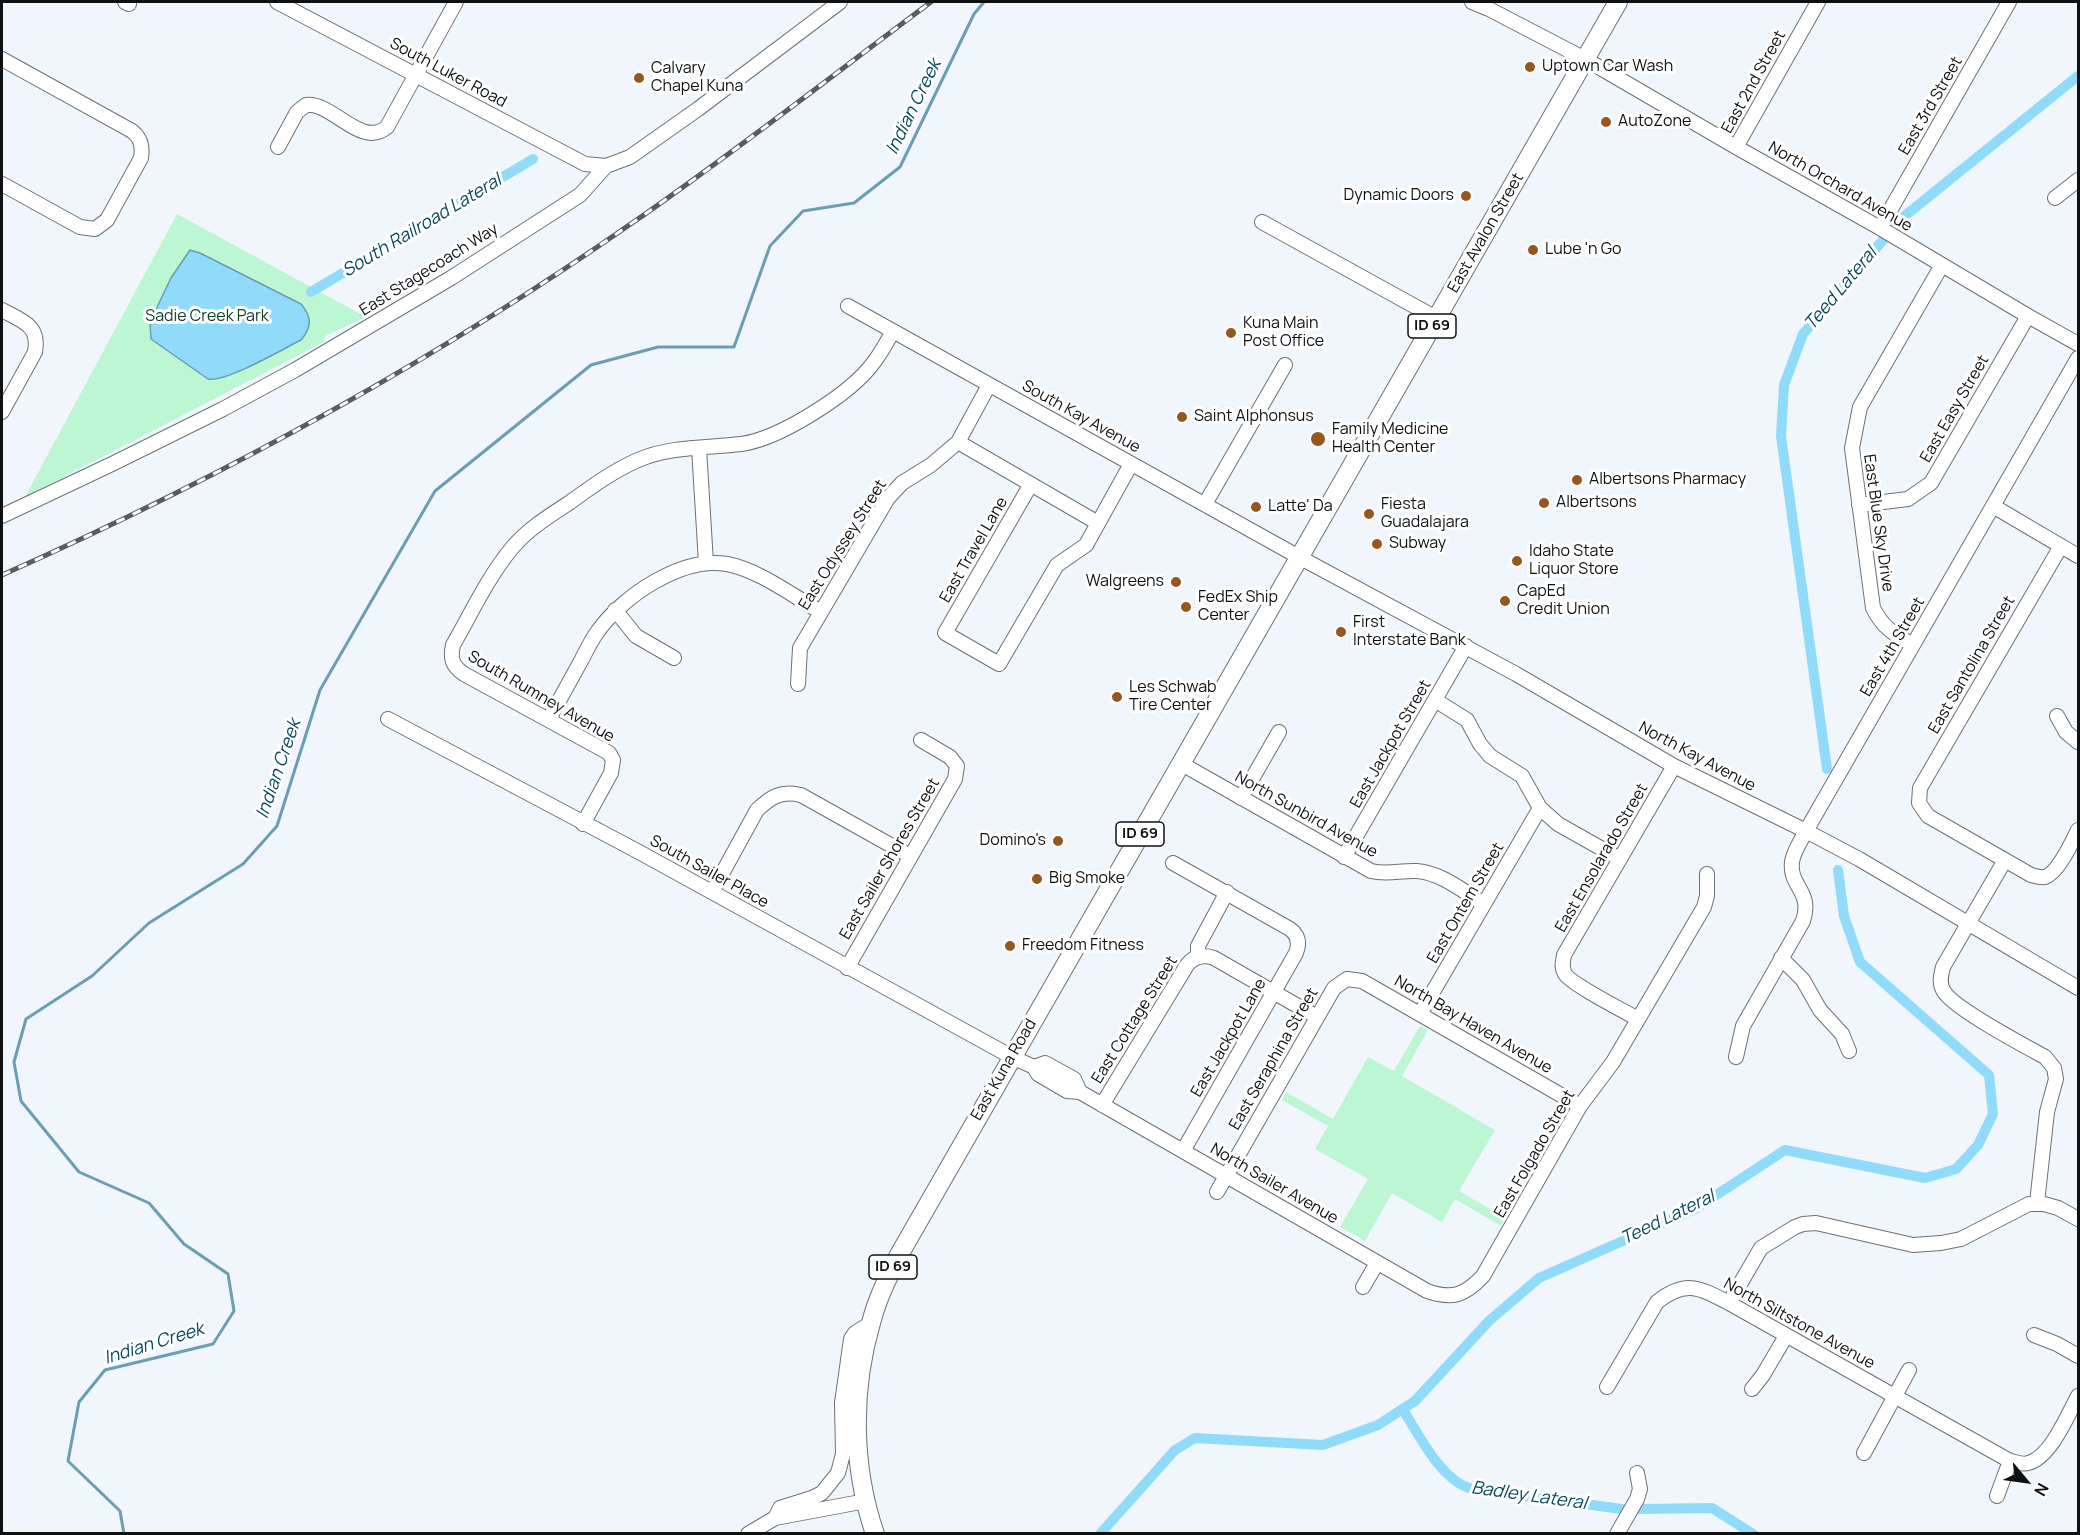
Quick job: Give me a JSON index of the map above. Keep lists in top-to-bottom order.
{
  "streets": {
    "main road": ["East Avalon Street", "ID 69", "East Kuna Road"],
    "street": [
      "South Luker Road",
      "East 2nd Street",
      "East 3rd Street",
      "North Orchard Avenue",
      "East Stagecoach Way",
      "East Easy Street",
      "South Kay Avenue",
      "East Blue Sky Drive",
      "East Odyssey Street",
      "East Travel Lane",
      "East 4th Street",
      "East Santolina Street",
      "South Rumney Avenue",
      "East Jackpot Street",
      "North Kay Avenue",
      "North Sunbird Avenue",
      "East Ensolarado Street",
      "East Sailer Shores Street",
      "South Sailer Place",
      "East Ontem Street",
      "East Cottage Street",
      "North Bay Haven Avenue",
      "East Jackpot Lane",
      "East Seraphina Street",
      "East Folgado Street",
      "North Sailer Avenue",
      "North Siltstone Avenue"
    ]
  },
  "crossings": [
    ["South Luker Road", "East Stagecoach Way"],
    ["East 2nd Street", "North Orchard Avenue"],
    ["East 3rd Street", "North Orchard Avenue"],
    ["North Orchard Avenue", "East Avalon Street"],
    ["North Orchard Avenue", "East Easy Street"],
    ["North Orchard Avenue", "East Blue Sky Drive"],
    ["East Avalon Street", "South Kay Avenue"],
    ["East Avalon Street", "North Kay Avenue"],
    ["East Avalon Street", "East Kuna Road"],
    ["ID 69", "East Kuna Road"],
    ["East Easy Street", "East Blue Sky Drive"],
    ["South Kay Avenue", "East Odyssey Street"],
    ["South Kay Avenue", "North Kay Avenue"],
    ["South Kay Avenue", "East Kuna Road"],
    ["East Blue Sky Drive", "East 4th Street"],
    ["East 4th Street", "North Kay Avenue"],
    ["South Rumney Avenue", "South Sailer Place"],
    ["East Jackpot Street", "North Kay Avenue"],
    ["East Jackpot Street", "North Sunbird Avenue"],
    ["North Kay Avenue", "East Ensolarado Street"],
    ["North Kay Avenue", "East Kuna Road"],
    ["North Sunbird Avenue", "East Ontem Street"],
    ["North Sunbird Avenue", "East Kuna Road"],
    ["East Ensolarado Street", "East Folgado Street"],
    ["East Sailer Shores Street", "South Sailer Place"],
    ["South Sailer Place", "East Kuna Road"],
    ["South Sailer Place", "North Sailer Avenue"],
    ["East Ontem Street", "North Bay Haven Avenue"],
    ["East Cottage Street", "North Sailer Avenue"],
    ["North Bay Haven Avenue", "East Seraphina Street"],
    ["North Bay Haven Avenue", "East Folgado Street"],
    ["East Jackpot Lane", "North Sailer Avenue"],
    ["East Seraphina Street", "North Sailer Avenue"],
    ["East Kuna Road", "North Sailer Avenue"],
    ["East Folgado Street", "North Sailer Avenue"]
  ],
  "water": [
    "Indian Creek",
    "South Railroad Lateral",
    "Teed Lateral",
    "Badley Lateral"
  ],
  "parks": ["Sadie Creek Park"],
  "places": [
    "Uptown Car Wash",
    "Calvary Chapel Kuna",
    "AutoZone",
    "Dynamic Doors",
    "Lube 'n Go",
    "Kuna Main Post Office",
    "Saint Alphonsus",
    "Family Medicine Health Center",
    "Albertsons Pharmacy",
    "Albertsons",
    "Latte' Da",
    "Fiesta Guadalajara",
    "Subway",
    "Idaho State Liquor Store",
    "Walgreens",
    "CapEd Credit Union",
    "FedEx Ship Center",
    "First Interstate Bank",
    "Les Schwab Tire Center",
    "Domino's",
    "Big Smoke",
    "Freedom Fitness"
  ],
  "north": "bottom right"
}
